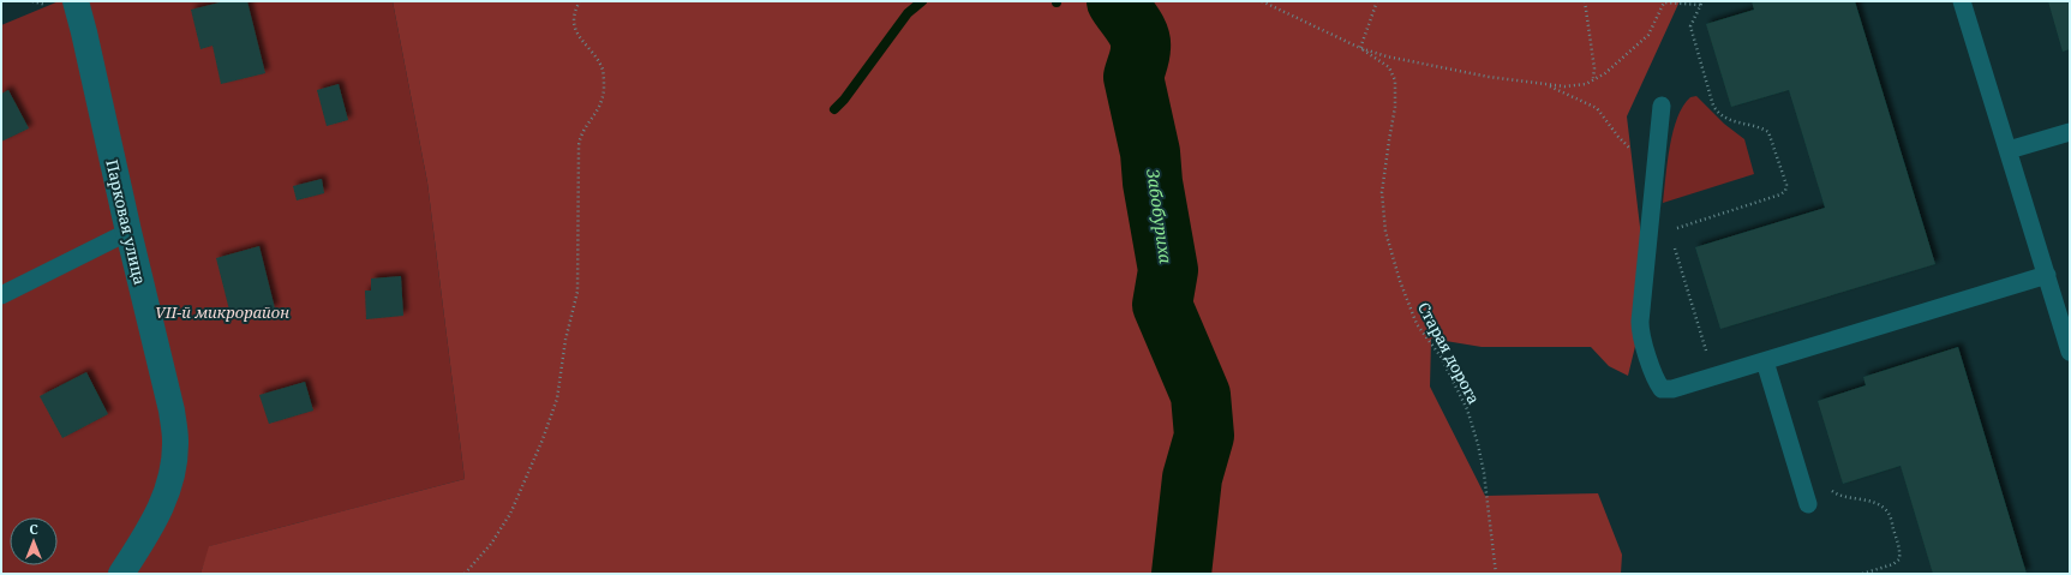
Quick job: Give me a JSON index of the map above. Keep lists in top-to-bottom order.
{
  "streets": {
    "street": ["Парковая улица"],
    "path": ["Старая дорога"]
  },
  "water": ["Забобуриха"],
  "parks": ["VII-й микрорайон"],
  "north": "top"
}
